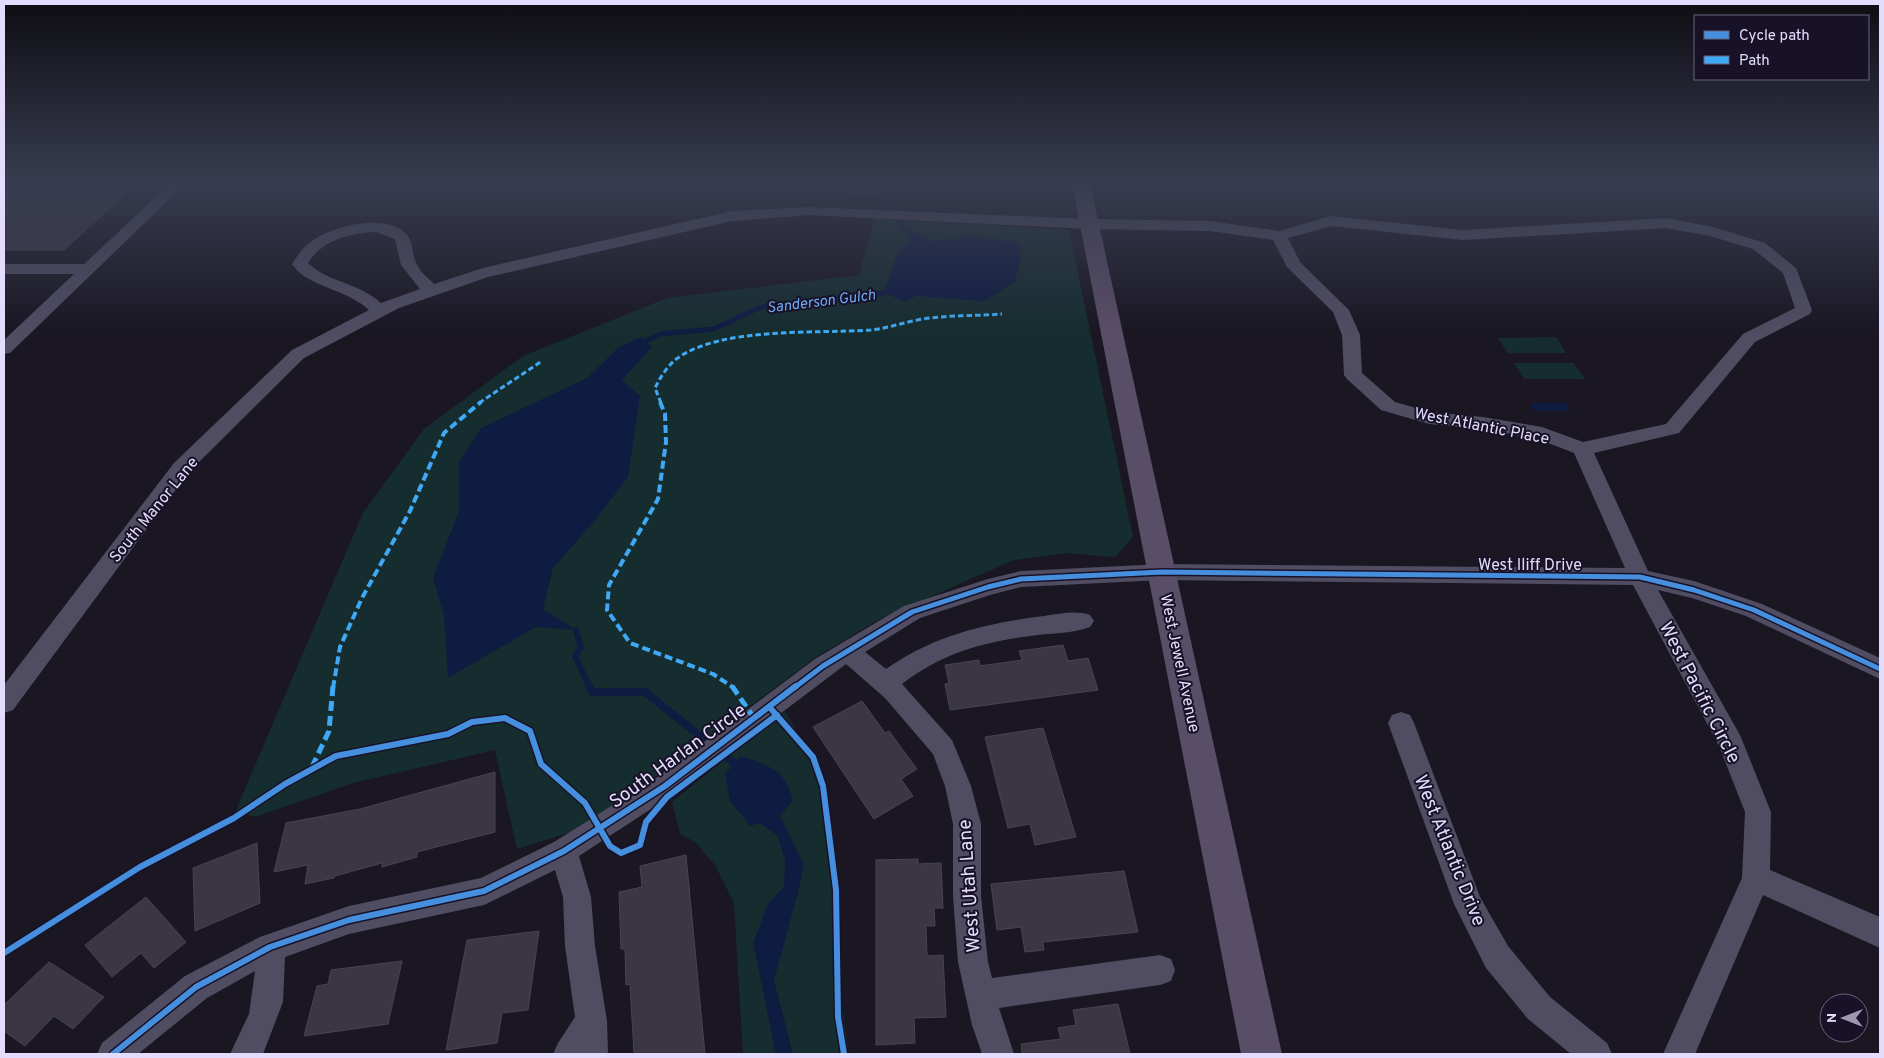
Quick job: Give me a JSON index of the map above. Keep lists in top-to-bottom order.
{
  "streets": {
    "main road": ["West Jewell Avenue"],
    "street": [
      "West Atlantic Place",
      "South Manor Lane",
      "West Iliff Drive",
      "West Pacific Circle",
      "South Harlan Circle",
      "West Atlantic Drive",
      "West Utah Lane"
    ]
  },
  "crossings": [
    ["West Atlantic Place", "South Manor Lane"],
    ["West Atlantic Place", "West Pacific Circle"],
    ["West Iliff Drive", "West Jewell Avenue"],
    ["West Iliff Drive", "West Pacific Circle"],
    ["West Iliff Drive", "South Harlan Circle"],
    ["West Jewell Avenue", "South Harlan Circle"],
    ["South Harlan Circle", "West Utah Lane"]
  ],
  "water": ["Sanderson Gulch"],
  "legend": ["Cycle path", "Path"],
  "north": "left"
}
